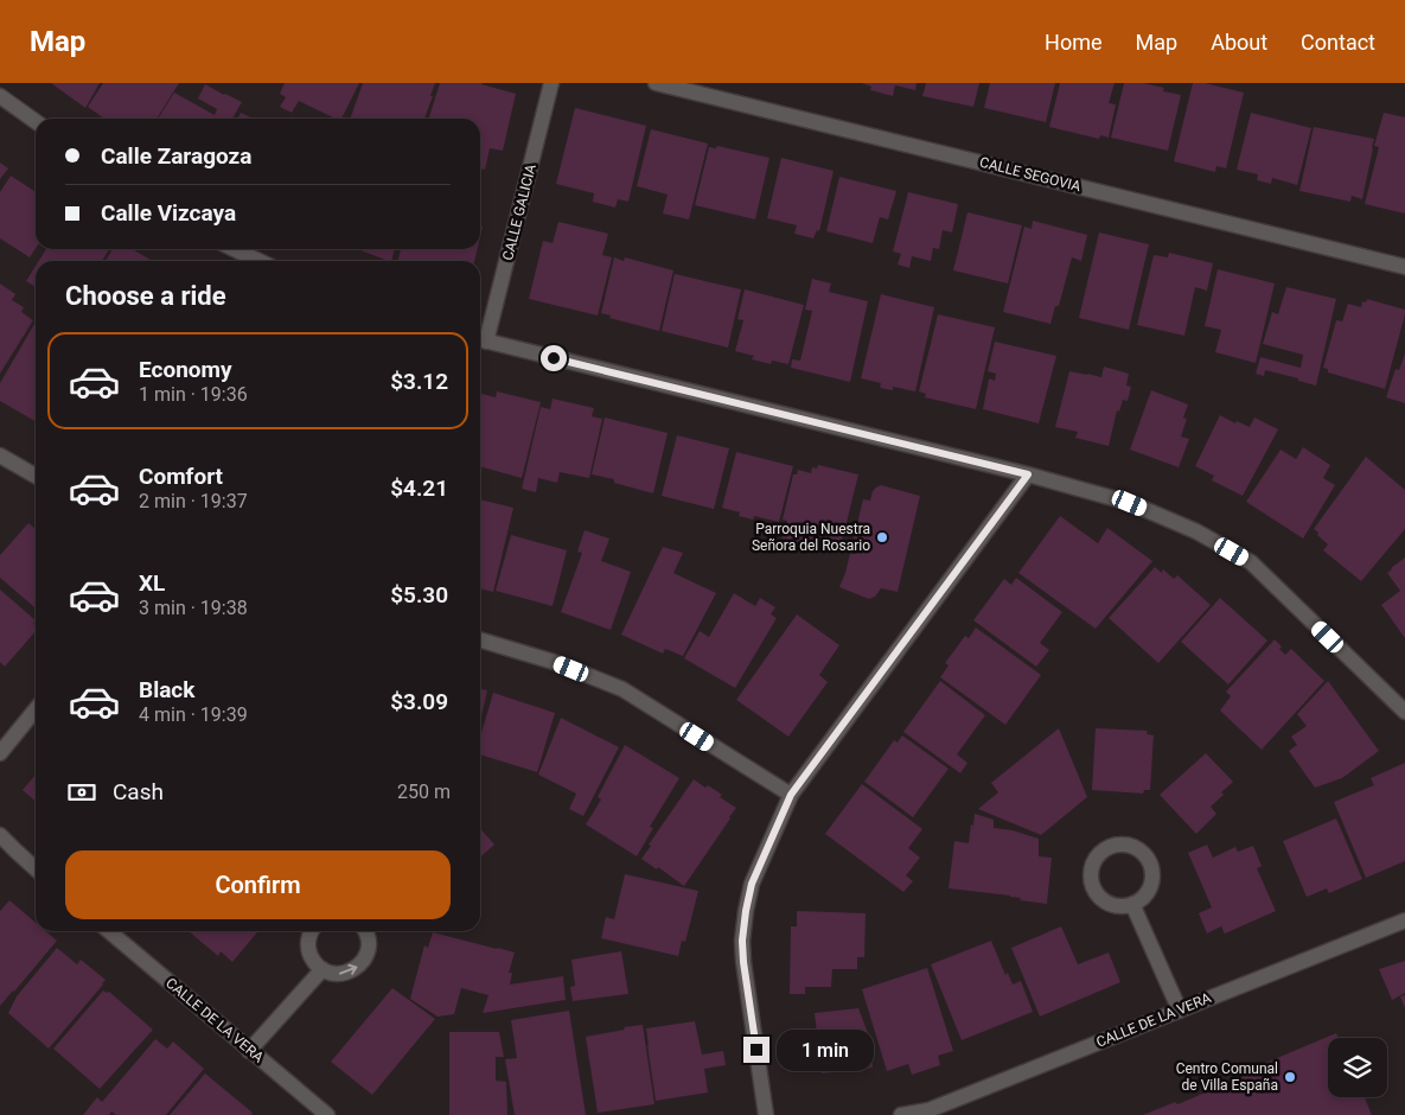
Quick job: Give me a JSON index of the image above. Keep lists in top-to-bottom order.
{
  "streets": {
    "street": ["CALLE SEGOVIA", "CALLE GALICIA", "CALLE DE LA VERA"]
  },
  "places": ["Parroquia Nuestra Señora del Rosario", "Centro Comunal de Villa España"],
  "page": {
    "header": "Map",
    "nav": [
      "Home",
      "Map",
      "About",
      "Contact"
    ],
    "banner": ["Calle Zaragoza", "Calle Vizcaya"],
    "heading": "Choose a ride",
    "list": [
      {
        "name": "Economy",
        "note": "1 min · 19:36",
        "value": "$3.12"
      },
      {
        "name": "Comfort",
        "note": "2 min · 19:37",
        "value": "$4.21"
      },
      {
        "name": "XL",
        "note": "3 min · 19:38",
        "value": "$5.30"
      },
      {
        "name": "Black",
        "note": "4 min · 19:39",
        "value": "$3.09"
      }
    ],
    "pay": ["Cash", "250 m"],
    "buttons": "Confirm",
    "bubble": "1 min"
  }
}
